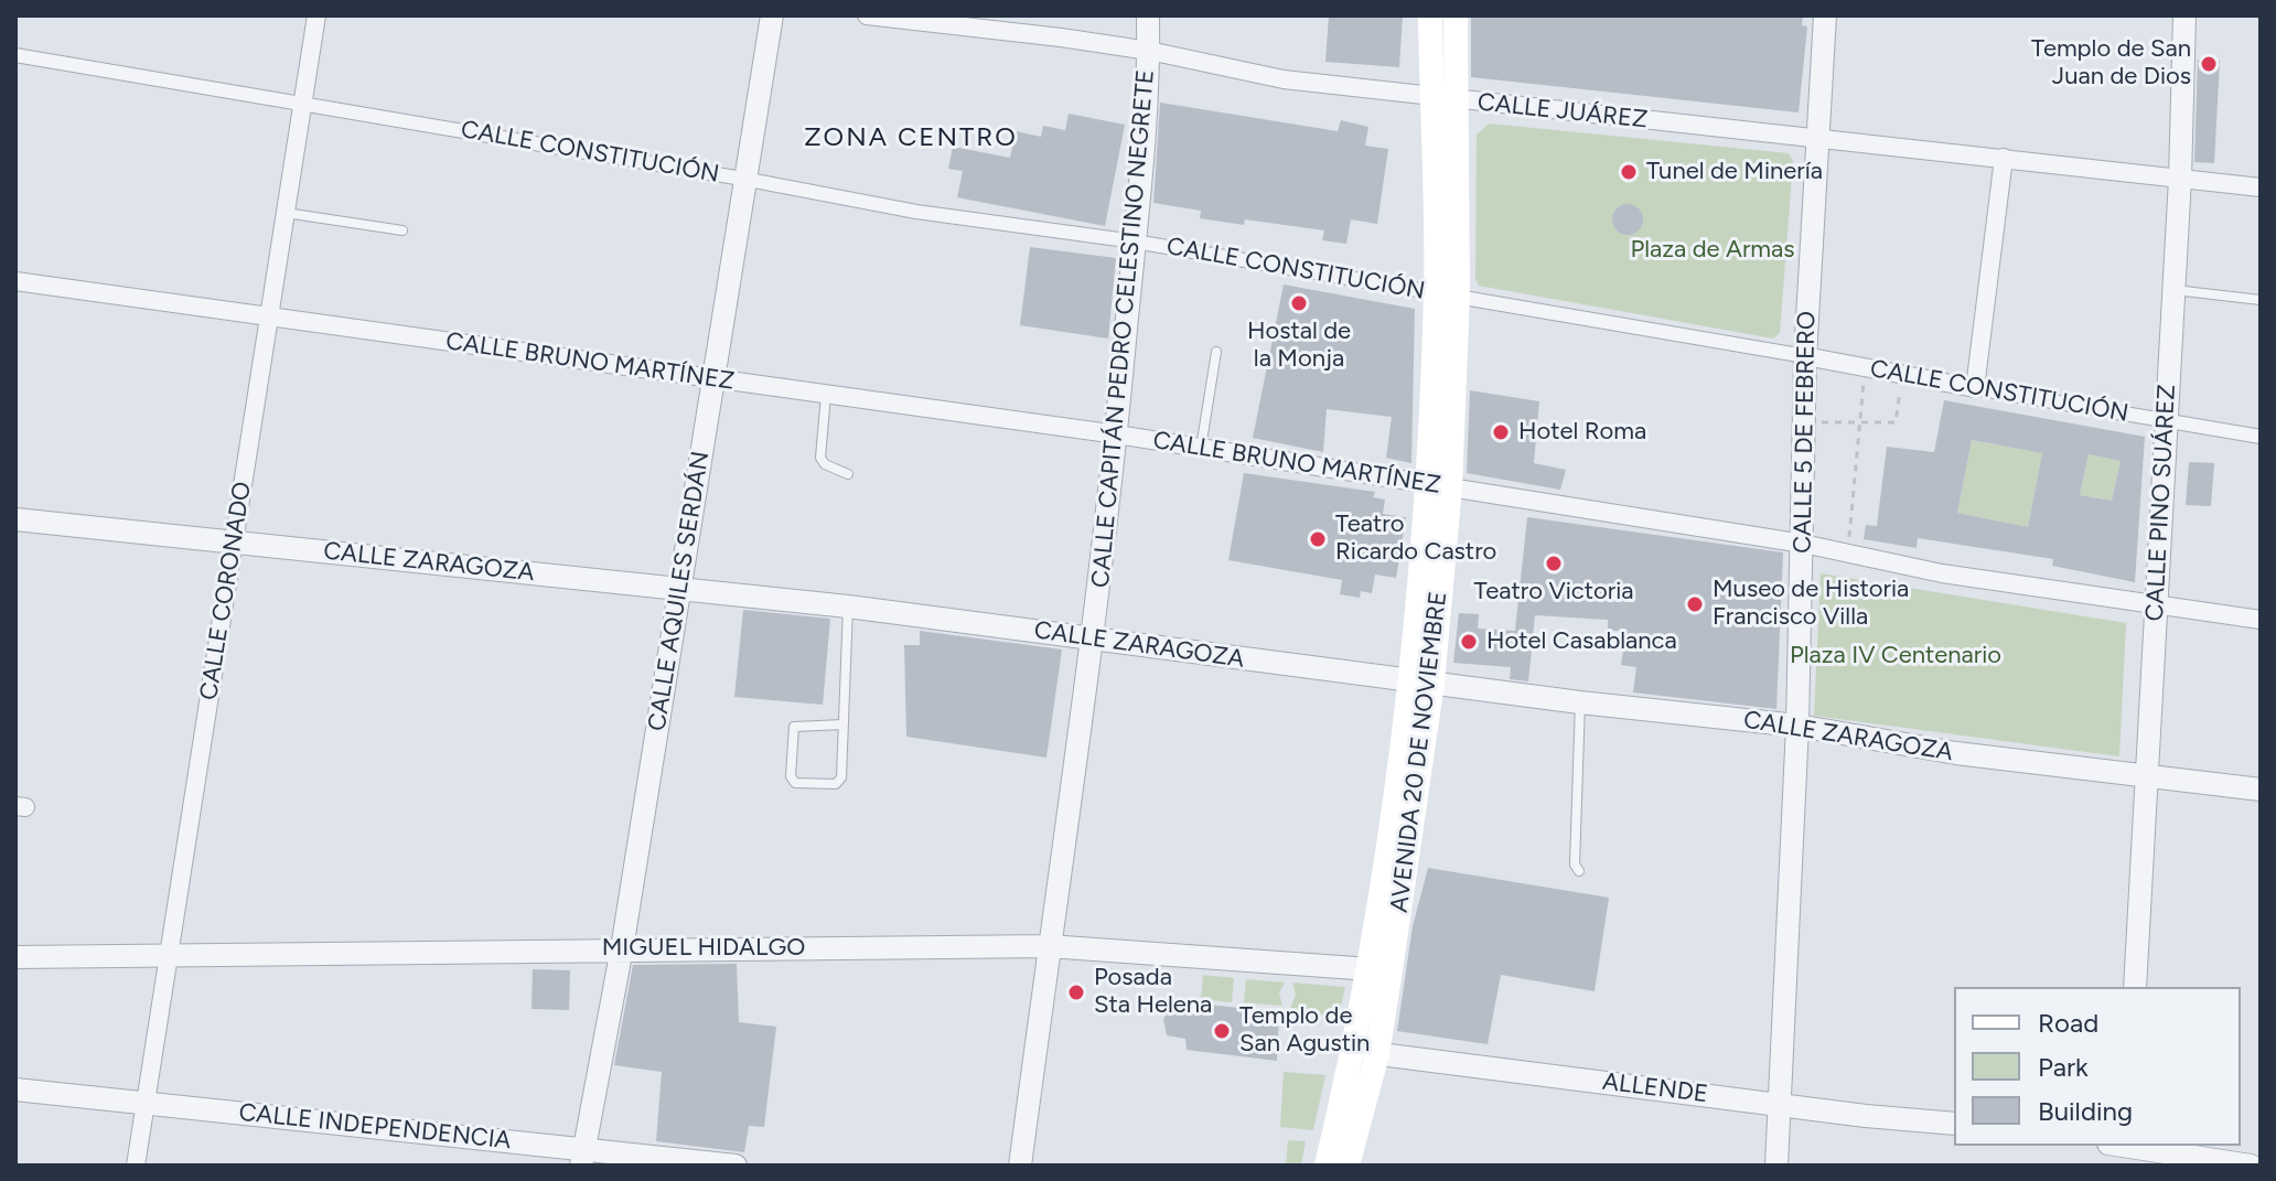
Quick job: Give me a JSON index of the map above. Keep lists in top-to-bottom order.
{
  "streets": {
    "main road": ["AVENIDA 20 DE NOVIEMBRE"],
    "street": [
      "CALLE JUÁREZ",
      "CALLE CONSTITUCIÓN",
      "CALLE CAPITÁN PEDRO CELESTINO NEGRETE",
      "CALLE BRUNO MARTÍNEZ",
      "CALLE 5 DE FEBRERO",
      "CALLE PINO SUÁREZ",
      "CALLE ZARAGOZA",
      "CALLE CORONADO",
      "CALLE AQUILES SERDÁN",
      "MIGUEL HIDALGO",
      "ALLENDE",
      "CALLE INDEPENDENCIA"
    ]
  },
  "crossings": [
    ["CALLE JUÁREZ", "CALLE CAPITÁN PEDRO CELESTINO NEGRETE"],
    ["CALLE JUÁREZ", "CALLE 5 DE FEBRERO"],
    ["CALLE JUÁREZ", "CALLE PINO SUÁREZ"],
    ["CALLE JUÁREZ", "AVENIDA 20 DE NOVIEMBRE"],
    ["CALLE CONSTITUCIÓN", "CALLE CAPITÁN PEDRO CELESTINO NEGRETE"],
    ["CALLE CONSTITUCIÓN", "CALLE 5 DE FEBRERO"],
    ["CALLE CONSTITUCIÓN", "CALLE PINO SUÁREZ"],
    ["CALLE CONSTITUCIÓN", "CALLE CORONADO"],
    ["CALLE CONSTITUCIÓN", "CALLE AQUILES SERDÁN"],
    ["CALLE CONSTITUCIÓN", "AVENIDA 20 DE NOVIEMBRE"],
    ["CALLE CAPITÁN PEDRO CELESTINO NEGRETE", "CALLE BRUNO MARTÍNEZ"],
    ["CALLE CAPITÁN PEDRO CELESTINO NEGRETE", "CALLE ZARAGOZA"],
    ["CALLE CAPITÁN PEDRO CELESTINO NEGRETE", "MIGUEL HIDALGO"],
    ["CALLE BRUNO MARTÍNEZ", "CALLE 5 DE FEBRERO"],
    ["CALLE BRUNO MARTÍNEZ", "CALLE PINO SUÁREZ"],
    ["CALLE BRUNO MARTÍNEZ", "CALLE CORONADO"],
    ["CALLE BRUNO MARTÍNEZ", "CALLE AQUILES SERDÁN"],
    ["CALLE BRUNO MARTÍNEZ", "AVENIDA 20 DE NOVIEMBRE"],
    ["CALLE 5 DE FEBRERO", "CALLE ZARAGOZA"],
    ["CALLE 5 DE FEBRERO", "ALLENDE"],
    ["CALLE PINO SUÁREZ", "CALLE ZARAGOZA"],
    ["CALLE ZARAGOZA", "CALLE CORONADO"],
    ["CALLE ZARAGOZA", "CALLE AQUILES SERDÁN"],
    ["CALLE ZARAGOZA", "AVENIDA 20 DE NOVIEMBRE"],
    ["CALLE CORONADO", "MIGUEL HIDALGO"],
    ["CALLE CORONADO", "CALLE INDEPENDENCIA"],
    ["CALLE AQUILES SERDÁN", "MIGUEL HIDALGO"],
    ["CALLE AQUILES SERDÁN", "CALLE INDEPENDENCIA"],
    ["AVENIDA 20 DE NOVIEMBRE", "MIGUEL HIDALGO"],
    ["AVENIDA 20 DE NOVIEMBRE", "ALLENDE"]
  ],
  "districts": ["ZONA CENTRO"],
  "parks": ["Plaza de Armas", "Plaza IV Centenario"],
  "places": [
    "Templo de San Juan de Dios",
    "Tunel de Minería",
    "Hostal de la Monja",
    "Hotel Roma",
    "Teatro Ricardo Castro",
    "Teatro Victoria",
    "Museo de Historia Francisco Villa",
    "Hotel Casablanca",
    "Posada Sta Helena",
    "Templo de San Agustin"
  ],
  "legend": ["Road", "Park", "Building"]
}
